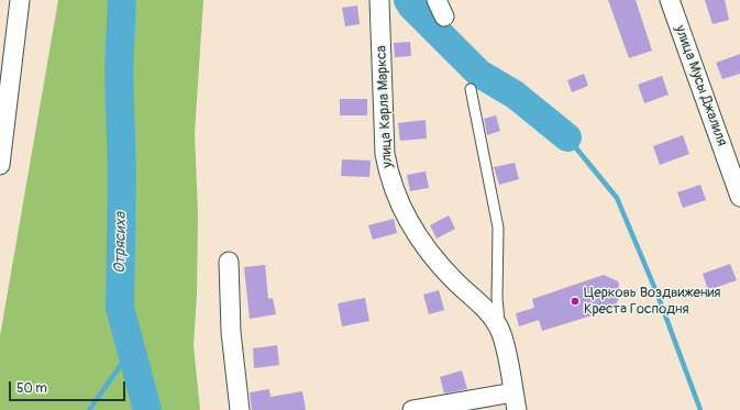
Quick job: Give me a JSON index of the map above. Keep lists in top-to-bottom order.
{
  "streets": {
    "street": ["улица Мусы Джалиля", "улица Карла Маркса"]
  },
  "water": ["Отрясиха"],
  "places": ["Церковь Воздвижения Креста Господня"],
  "scale_bar": "50 m"
}
